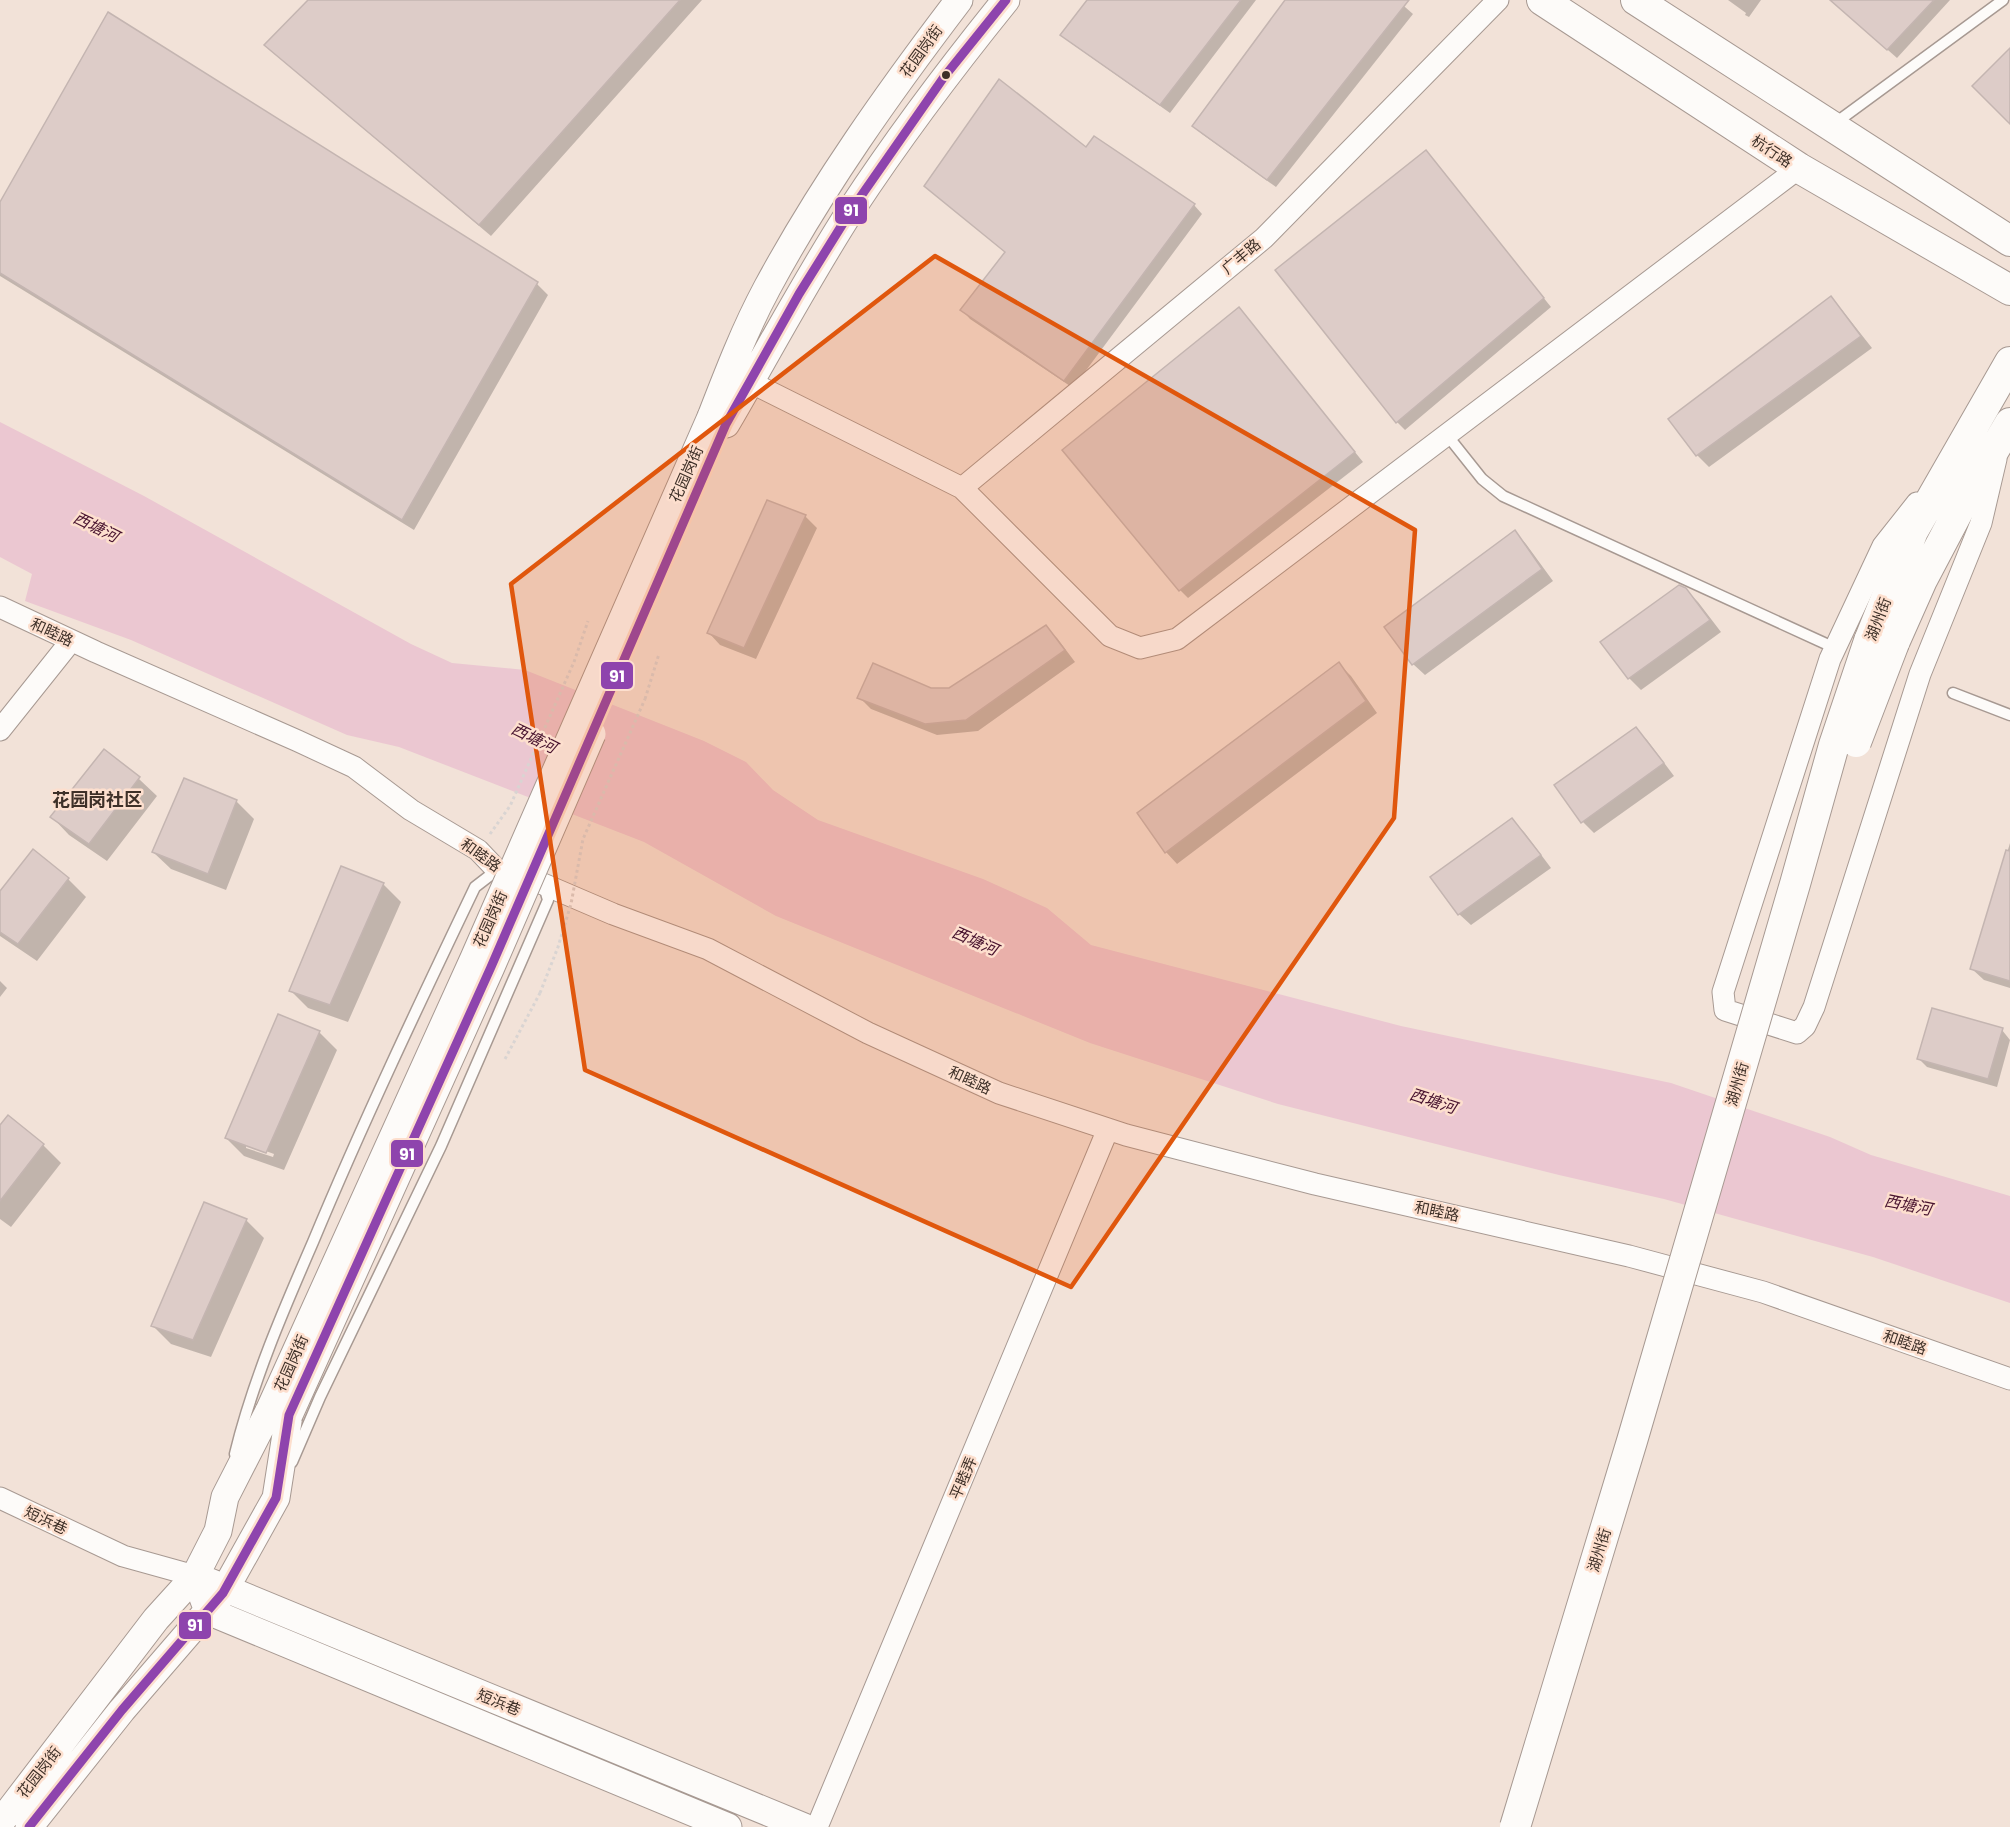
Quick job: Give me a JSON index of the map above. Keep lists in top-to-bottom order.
{
  "streets": {
    "main road": ["杭行路", "湖州街"],
    "street": [
      "花园岗街",
      "广丰路",
      "和睦路",
      "平睦弄",
      "短浜巷"
    ]
  },
  "crossings": [
    ["花园岗街", "短浜巷"],
    ["和睦路", "平睦弄"]
  ],
  "districts": ["花园岗社区"],
  "water": ["西塘河"],
  "lines": ["transit line 91"]
}
